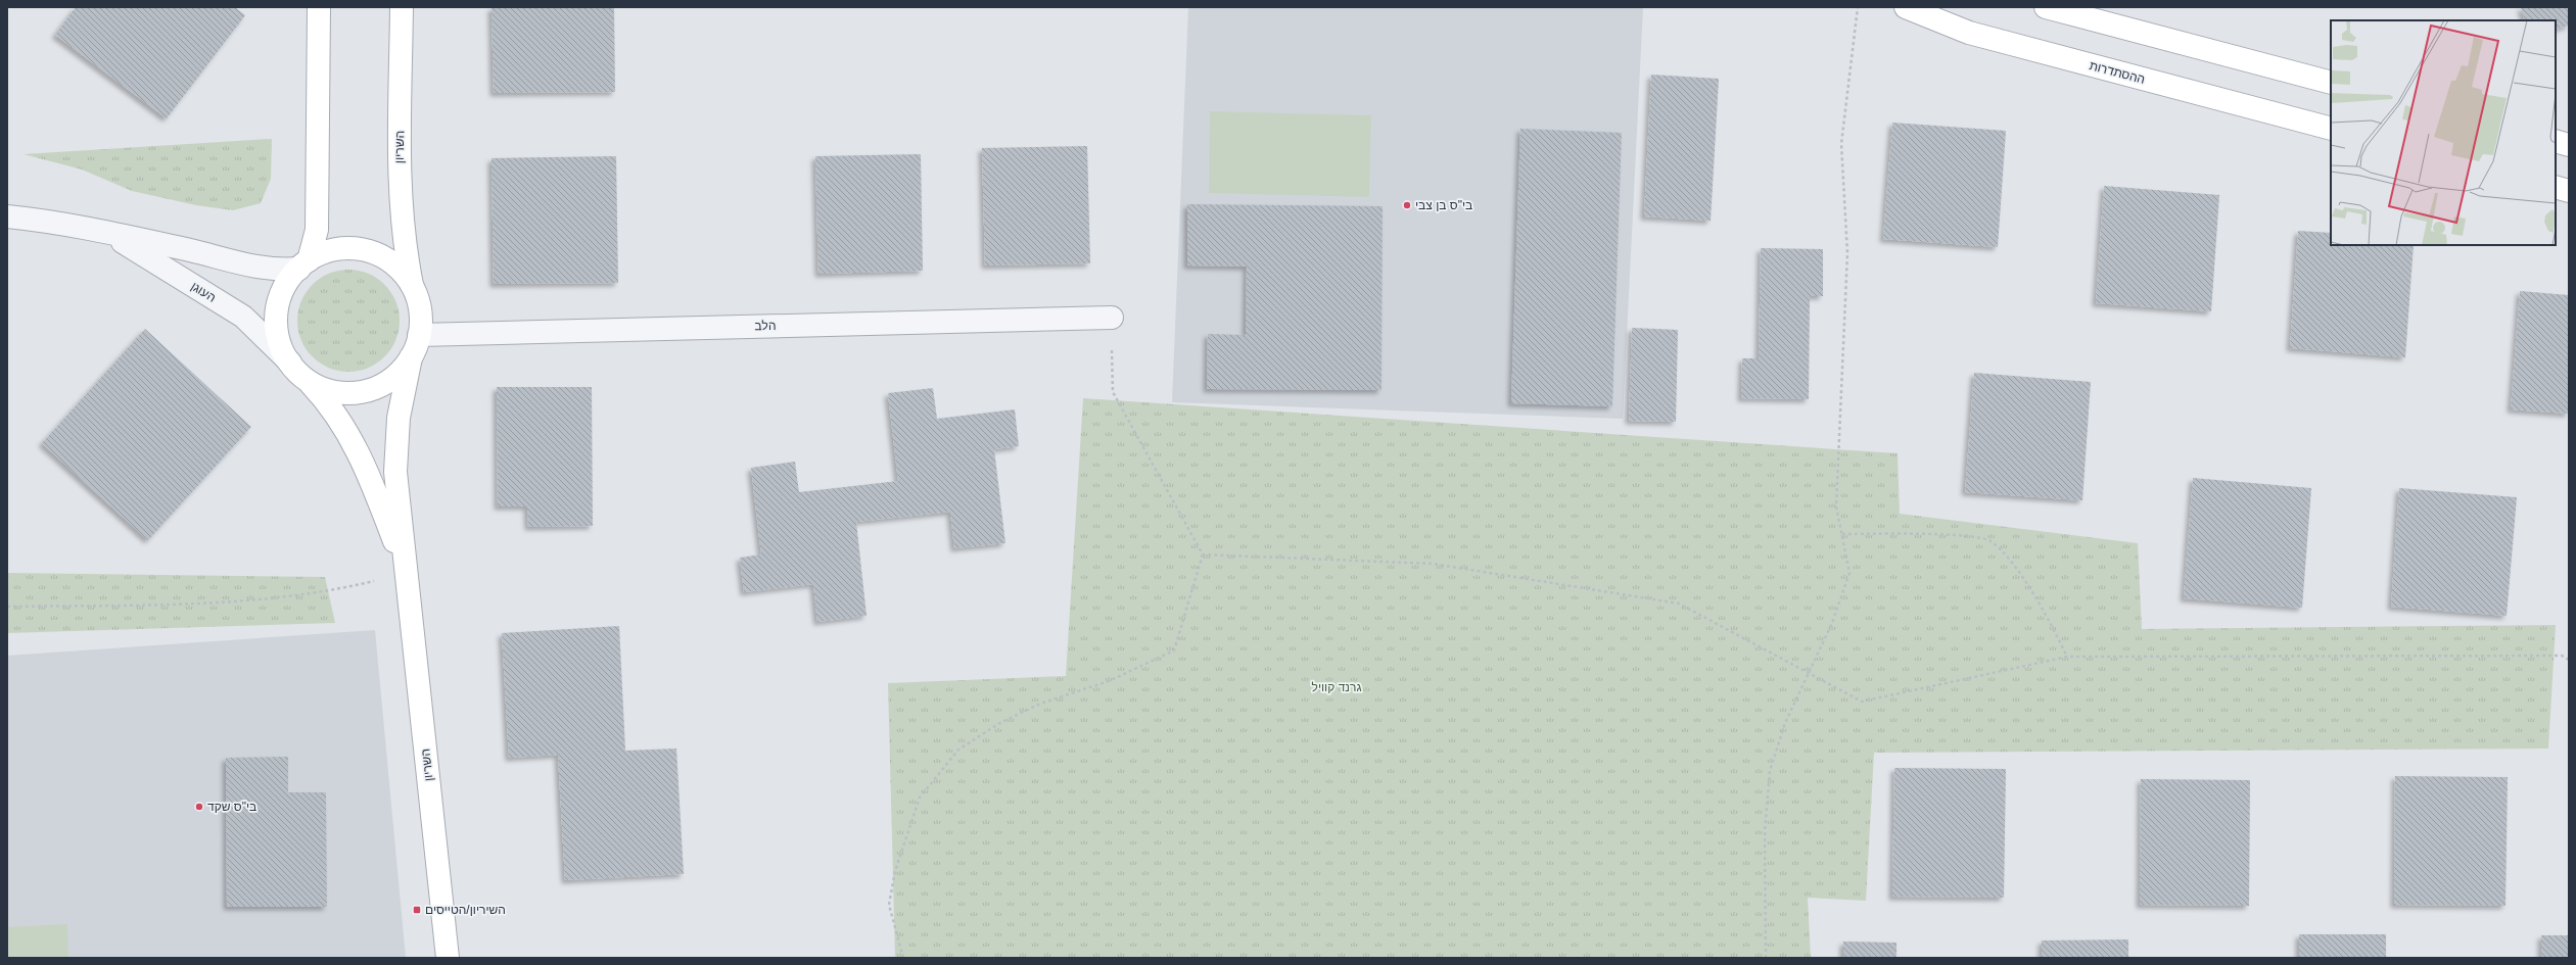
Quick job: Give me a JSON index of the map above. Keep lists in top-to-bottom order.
{
  "streets": {
    "street": [
      "ההסתדרות",
      "השריון",
      "העוגן",
      "הלב"
    ]
  },
  "crossings": [
    ["השריון", "העוגן"],
    ["השריון", "הלב"],
    ["העוגן", "הלב"]
  ],
  "parks": ["גרנד קוויל"],
  "places": {
    "other": ["בי\"ס בן צבי", "בי\"ס שקד"],
    "transit": ["השיריון/הטייסים"]
  }
}
